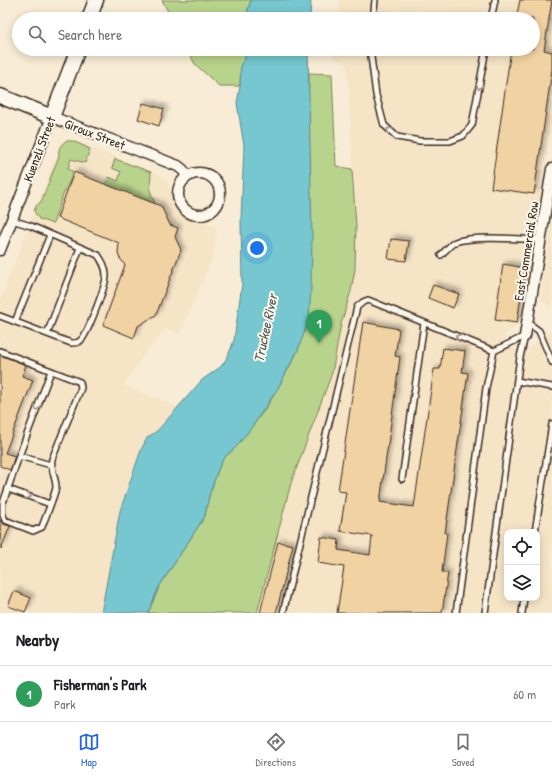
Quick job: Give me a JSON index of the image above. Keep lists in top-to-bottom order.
{
  "streets": {
    "street": ["Giroux Street", "Kuenzli Street", "East Commercial Row"]
  },
  "crossings": [
    ["Giroux Street", "Kuenzli Street"]
  ],
  "water": ["Truckee River"],
  "page": {
    "search": "Search here",
    "pins": "1",
    "heading": "Nearby",
    "list": [
      {
        "mark": "1",
        "name": "Fisherman's Park",
        "note": "Park",
        "value": "60 m"
      }
    ],
    "nav": ["Map", "Directions", "Saved"]
  }
}
